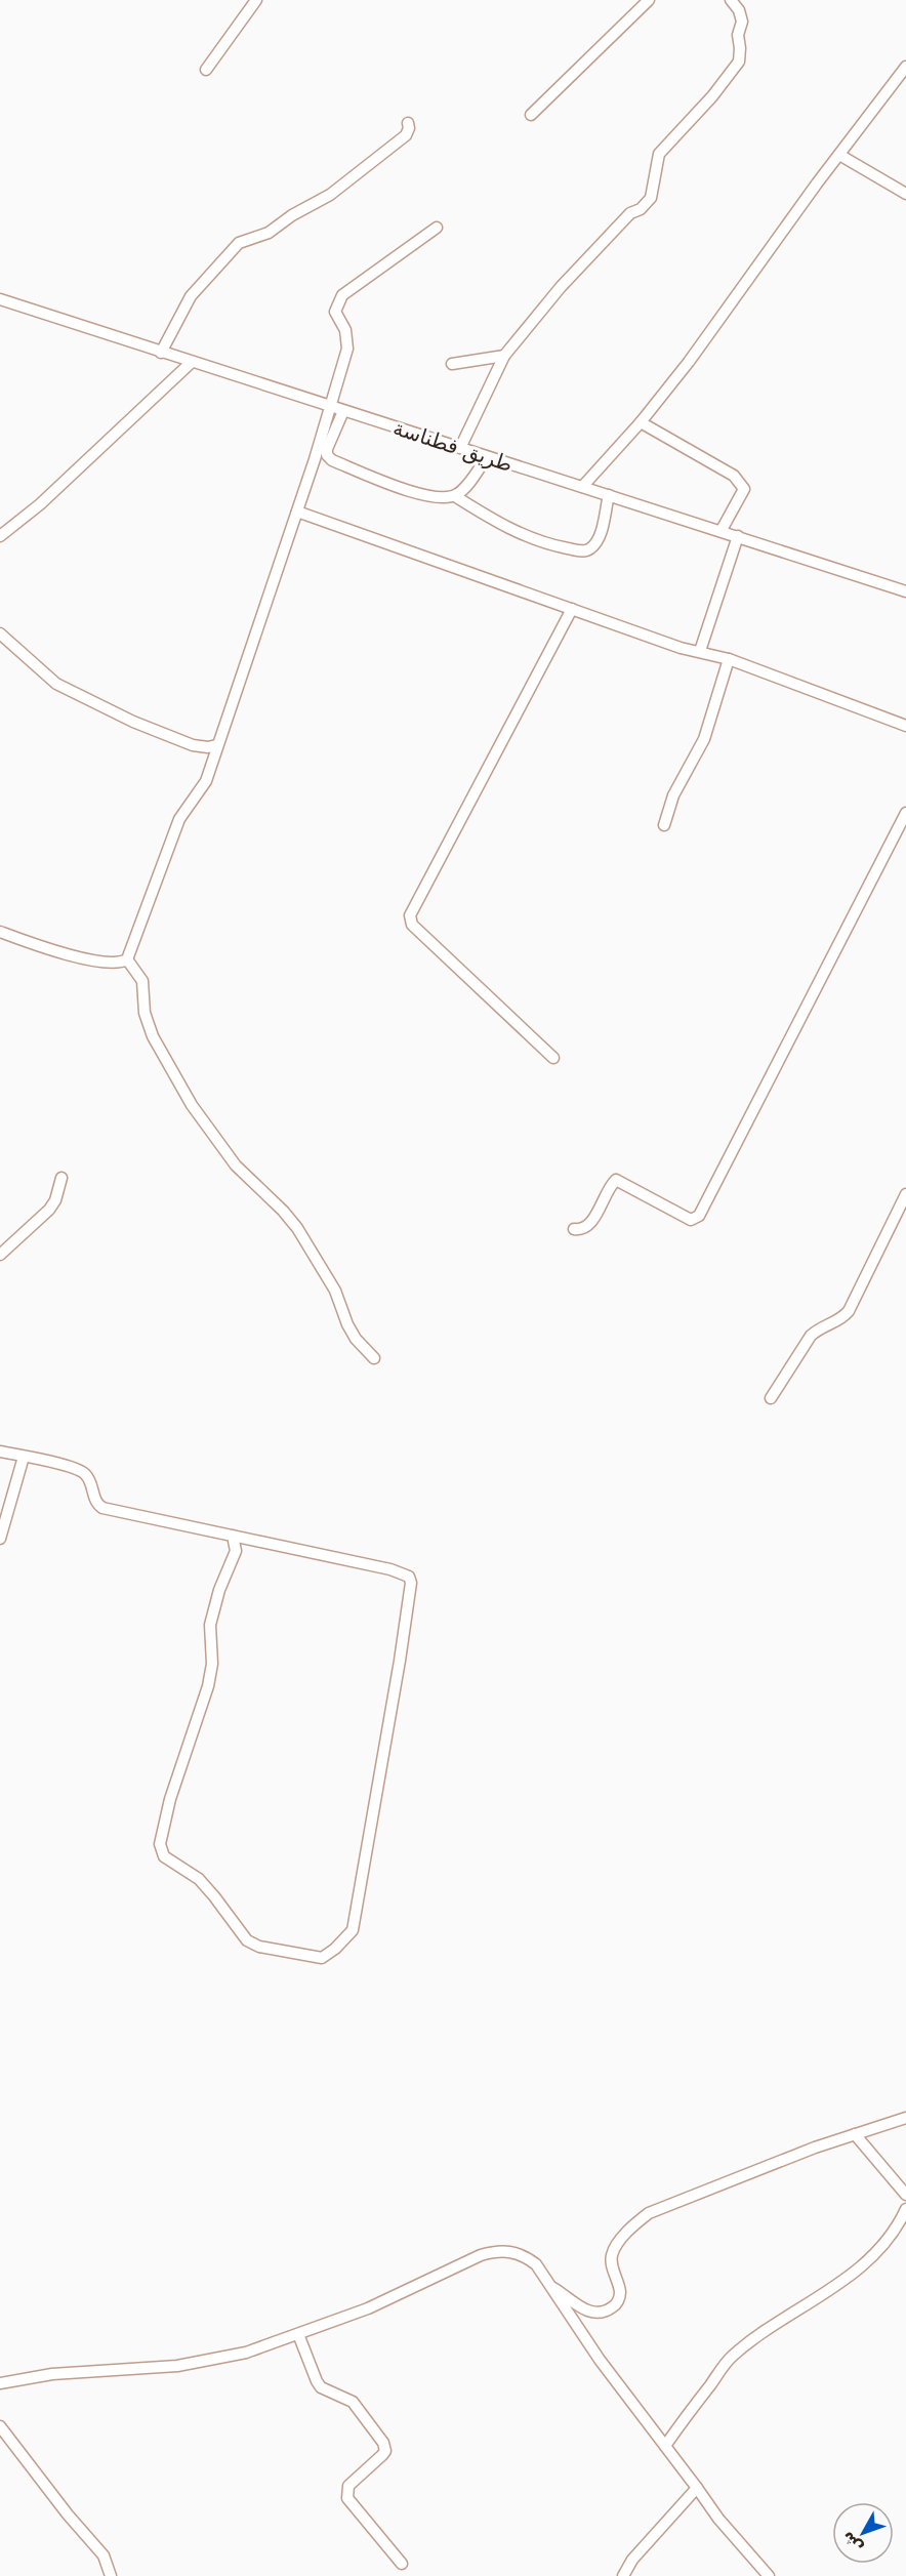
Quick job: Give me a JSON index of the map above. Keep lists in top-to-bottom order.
{
  "streets": {
    "street": ["طريق فطناسة"]
  },
  "north": "bottom left"
}
